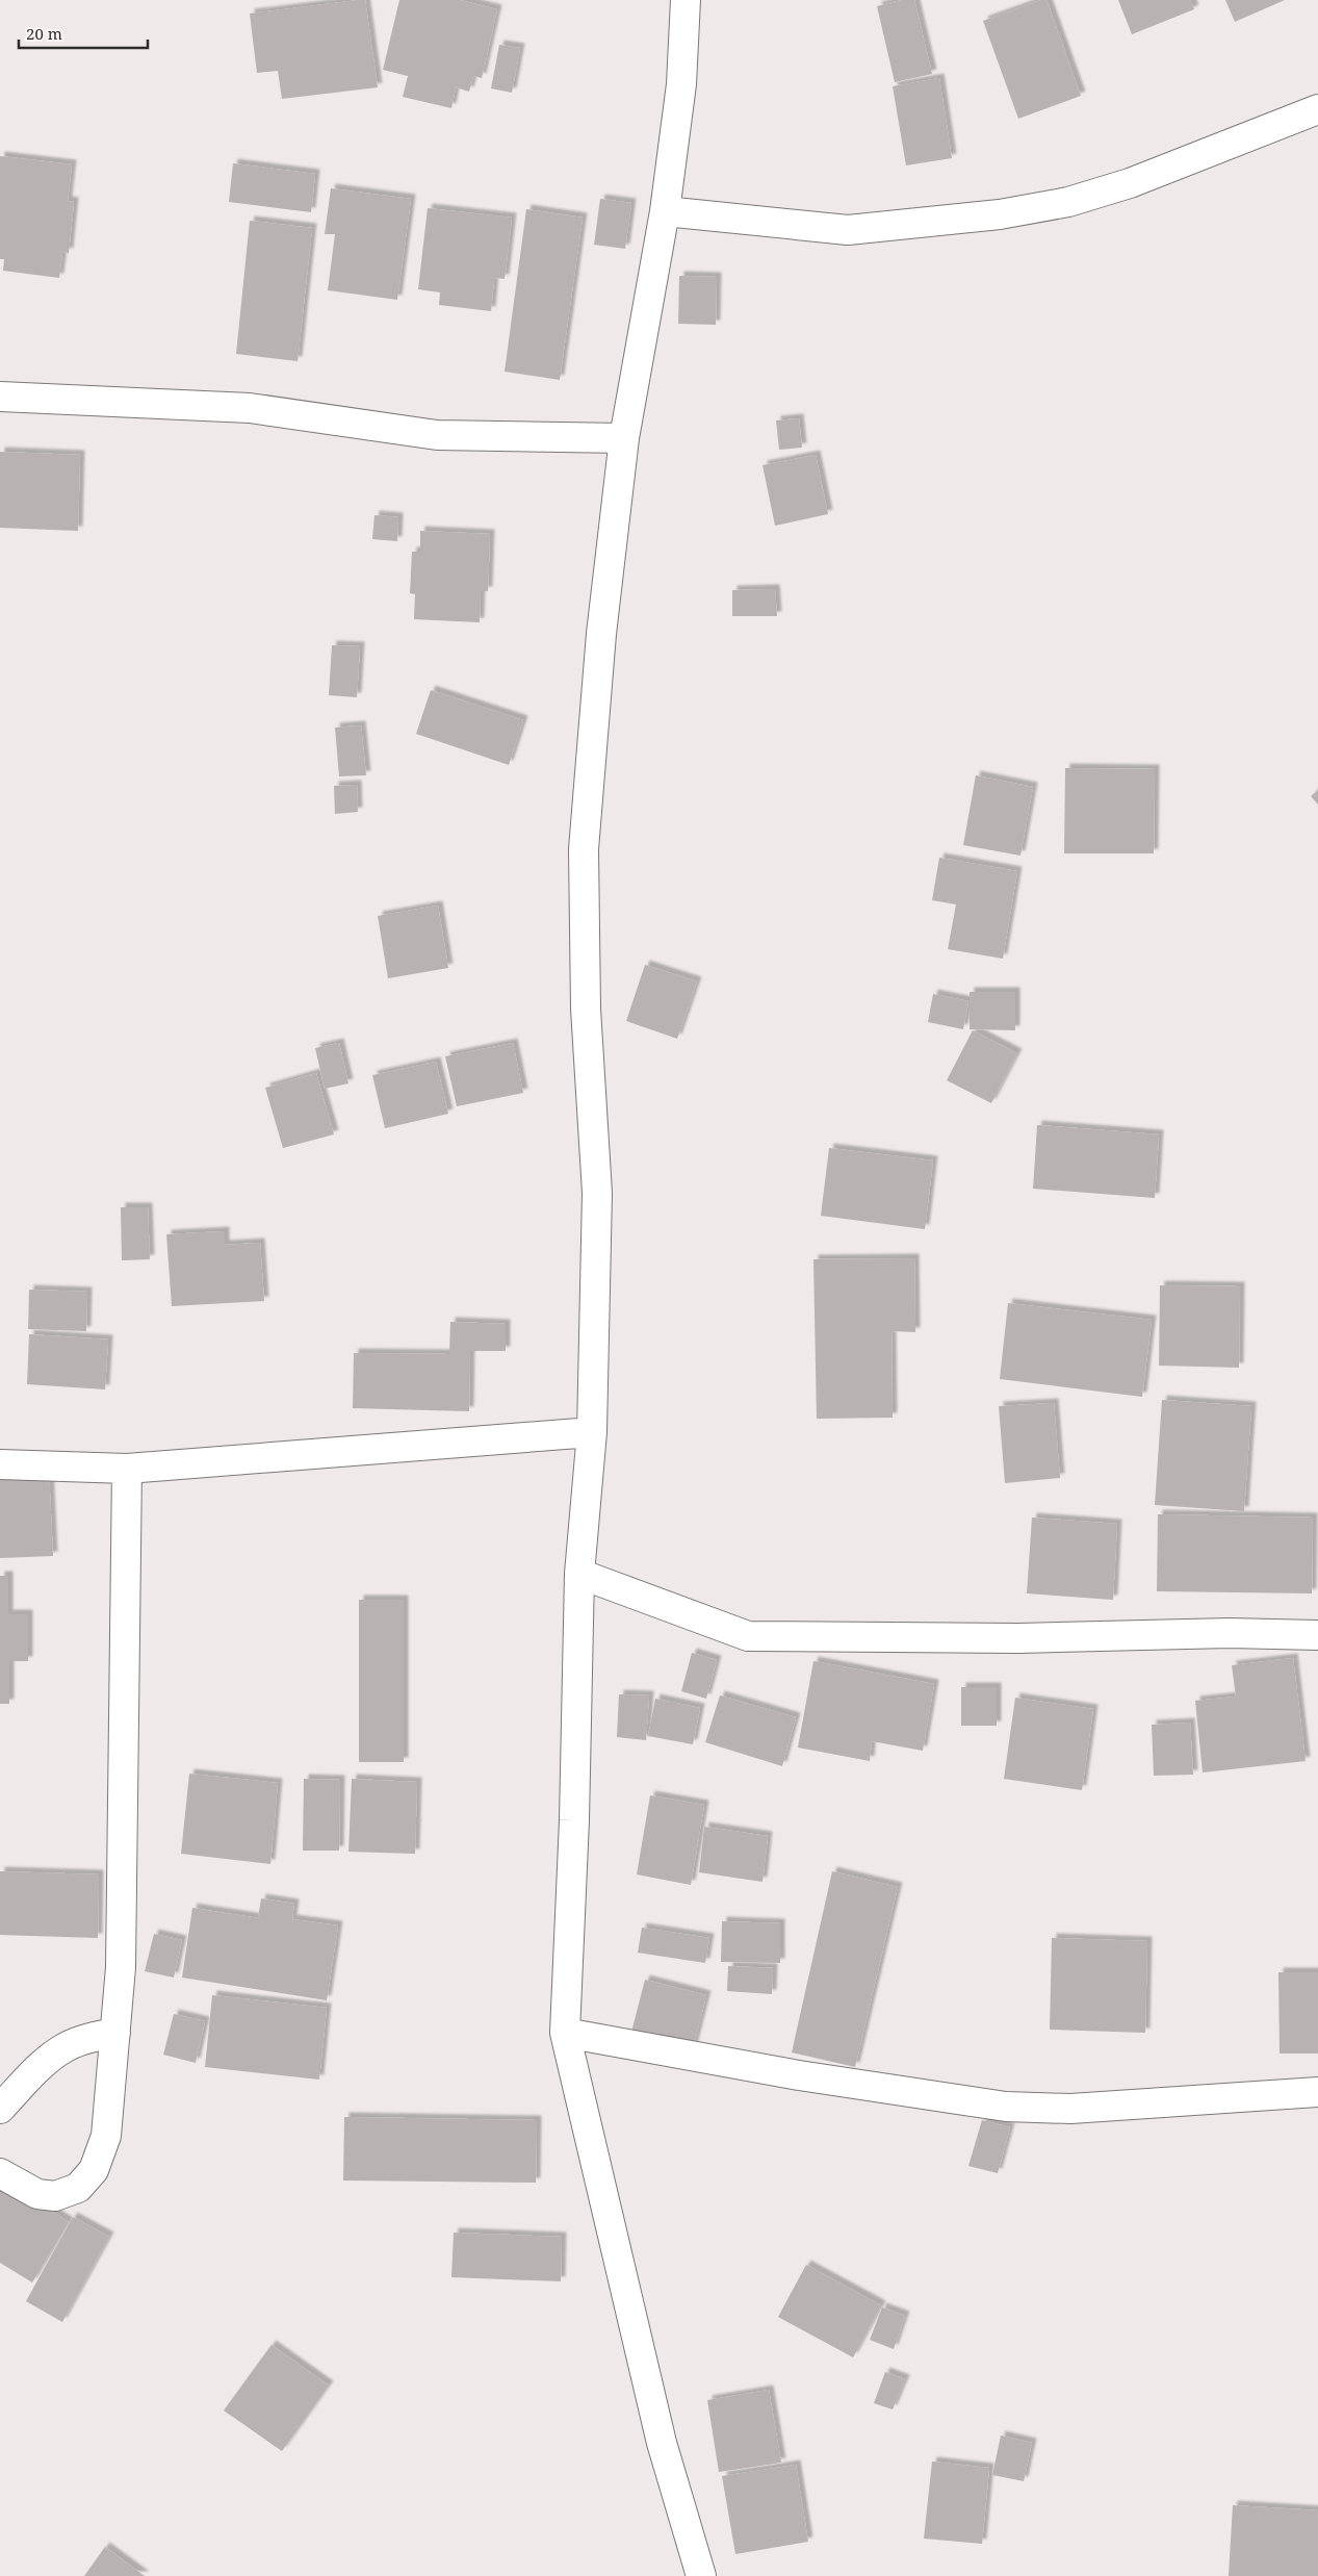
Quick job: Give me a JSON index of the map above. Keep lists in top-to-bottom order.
{
  "scale_bar": "20 m"
}
